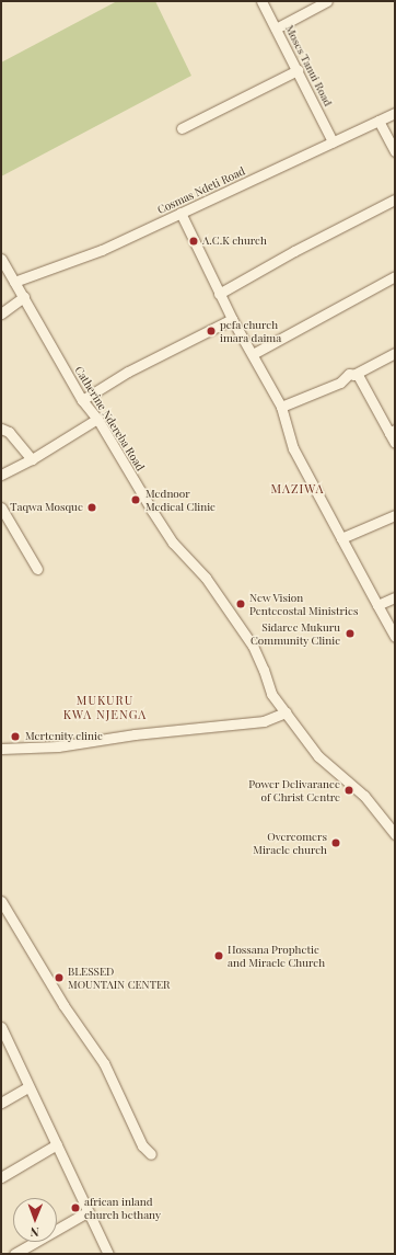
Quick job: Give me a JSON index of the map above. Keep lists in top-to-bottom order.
{
  "streets": {
    "street": ["Moses Tanui Road", "Cosmas Ndeti Road", "Catherine Ndereba Road"]
  },
  "crossings": [
    ["Moses Tanui Road", "Cosmas Ndeti Road"],
    ["Cosmas Ndeti Road", "Catherine Ndereba Road"]
  ],
  "districts": ["MAZIWA", "MUKURU KWA NJENGA"],
  "places": [
    "A.C.K church",
    "pefa church imara daima",
    "Mednoor Medical Clinic",
    "Taqwa Mosque",
    "New Vision Pentecostal Ministries",
    "Sidarec Mukuru Community Clinic",
    "Mertenity clinic",
    "Power Delivarance of Christ Centre",
    "Overcomers Miracle church",
    "Hossana Prophetic and Miracle Church",
    "BLESSED MOUNTAIN CENTER",
    "african inland church bethany"
  ],
  "north": "bottom"
}
